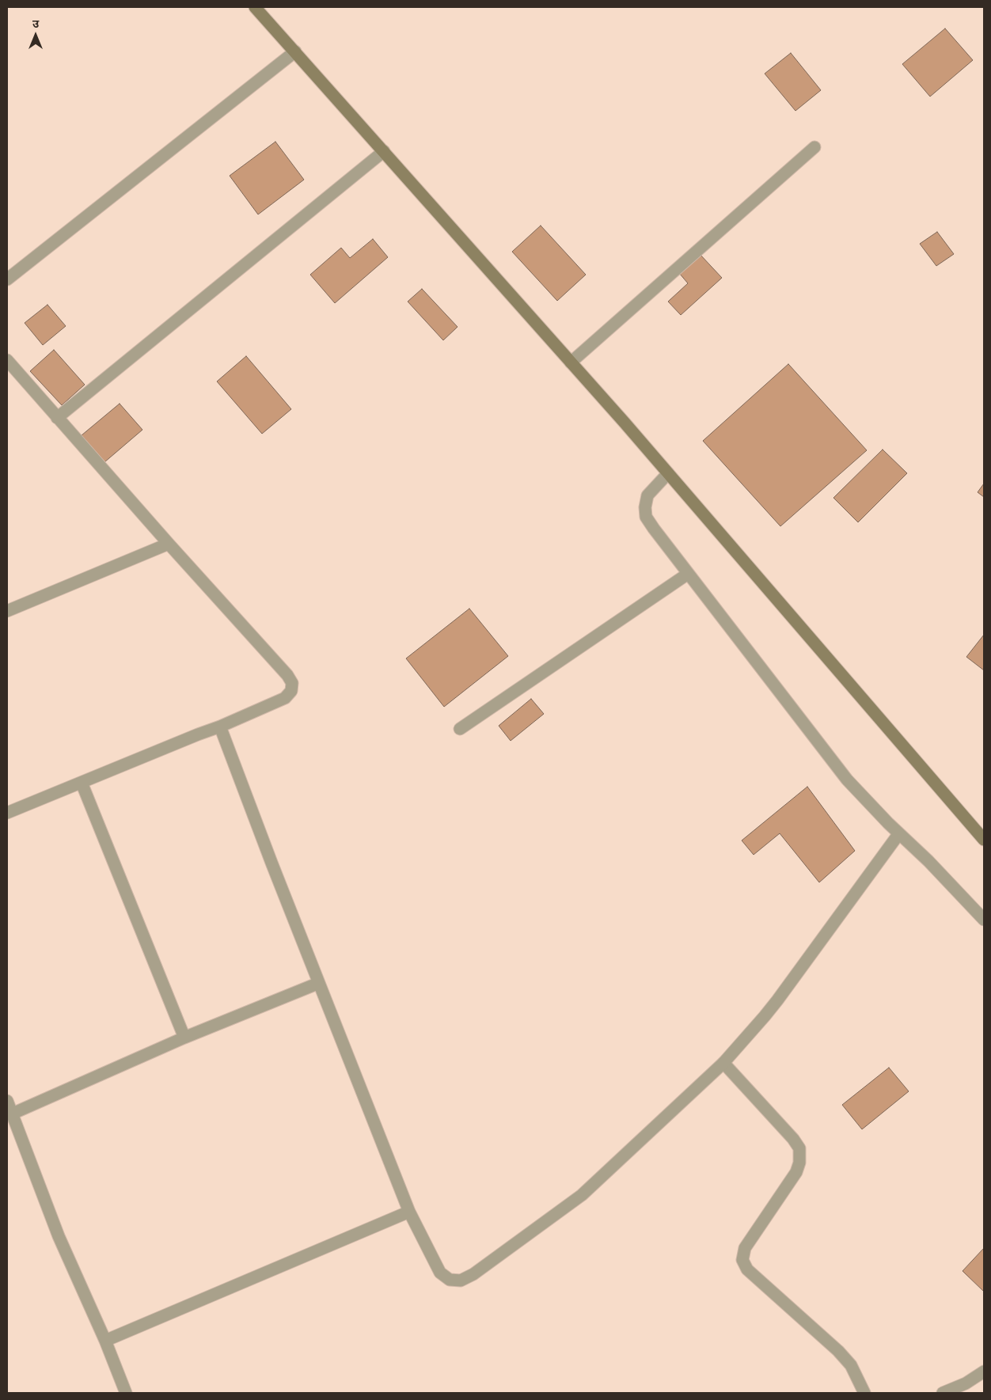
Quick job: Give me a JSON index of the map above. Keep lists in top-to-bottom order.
{
  "north": "top"
}
